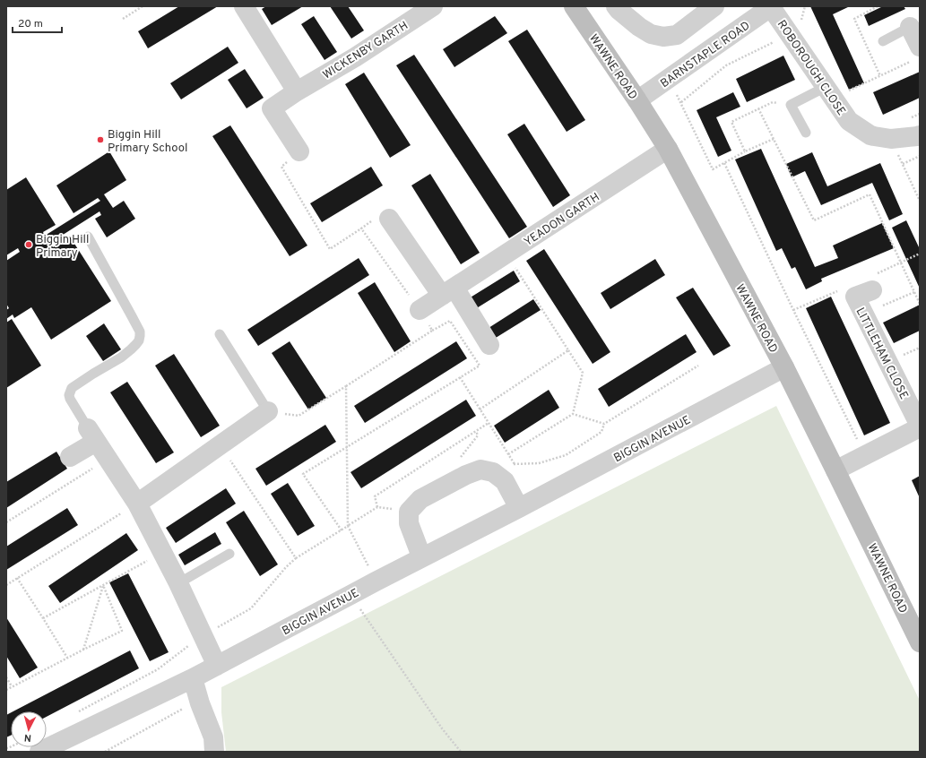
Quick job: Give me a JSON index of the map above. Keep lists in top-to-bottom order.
{
  "streets": {
    "street": [
      "WICKENBY GARTH",
      "BARNSTAPLE ROAD",
      "WAWNE ROAD",
      "ROBOROUGH CLOSE",
      "YEADON GARTH",
      "LITTLEHAM CLOSE",
      "BIGGIN AVENUE"
    ]
  },
  "crossings": [
    ["BARNSTAPLE ROAD", "WAWNE ROAD"],
    ["BARNSTAPLE ROAD", "ROBOROUGH CLOSE"],
    ["WAWNE ROAD", "YEADON GARTH"],
    ["WAWNE ROAD", "LITTLEHAM CLOSE"],
    ["WAWNE ROAD", "BIGGIN AVENUE"]
  ],
  "places": ["Biggin Hill Primary School", "Biggin Hill Primary"],
  "scale_bar": "20 m",
  "north": "bottom"
}
